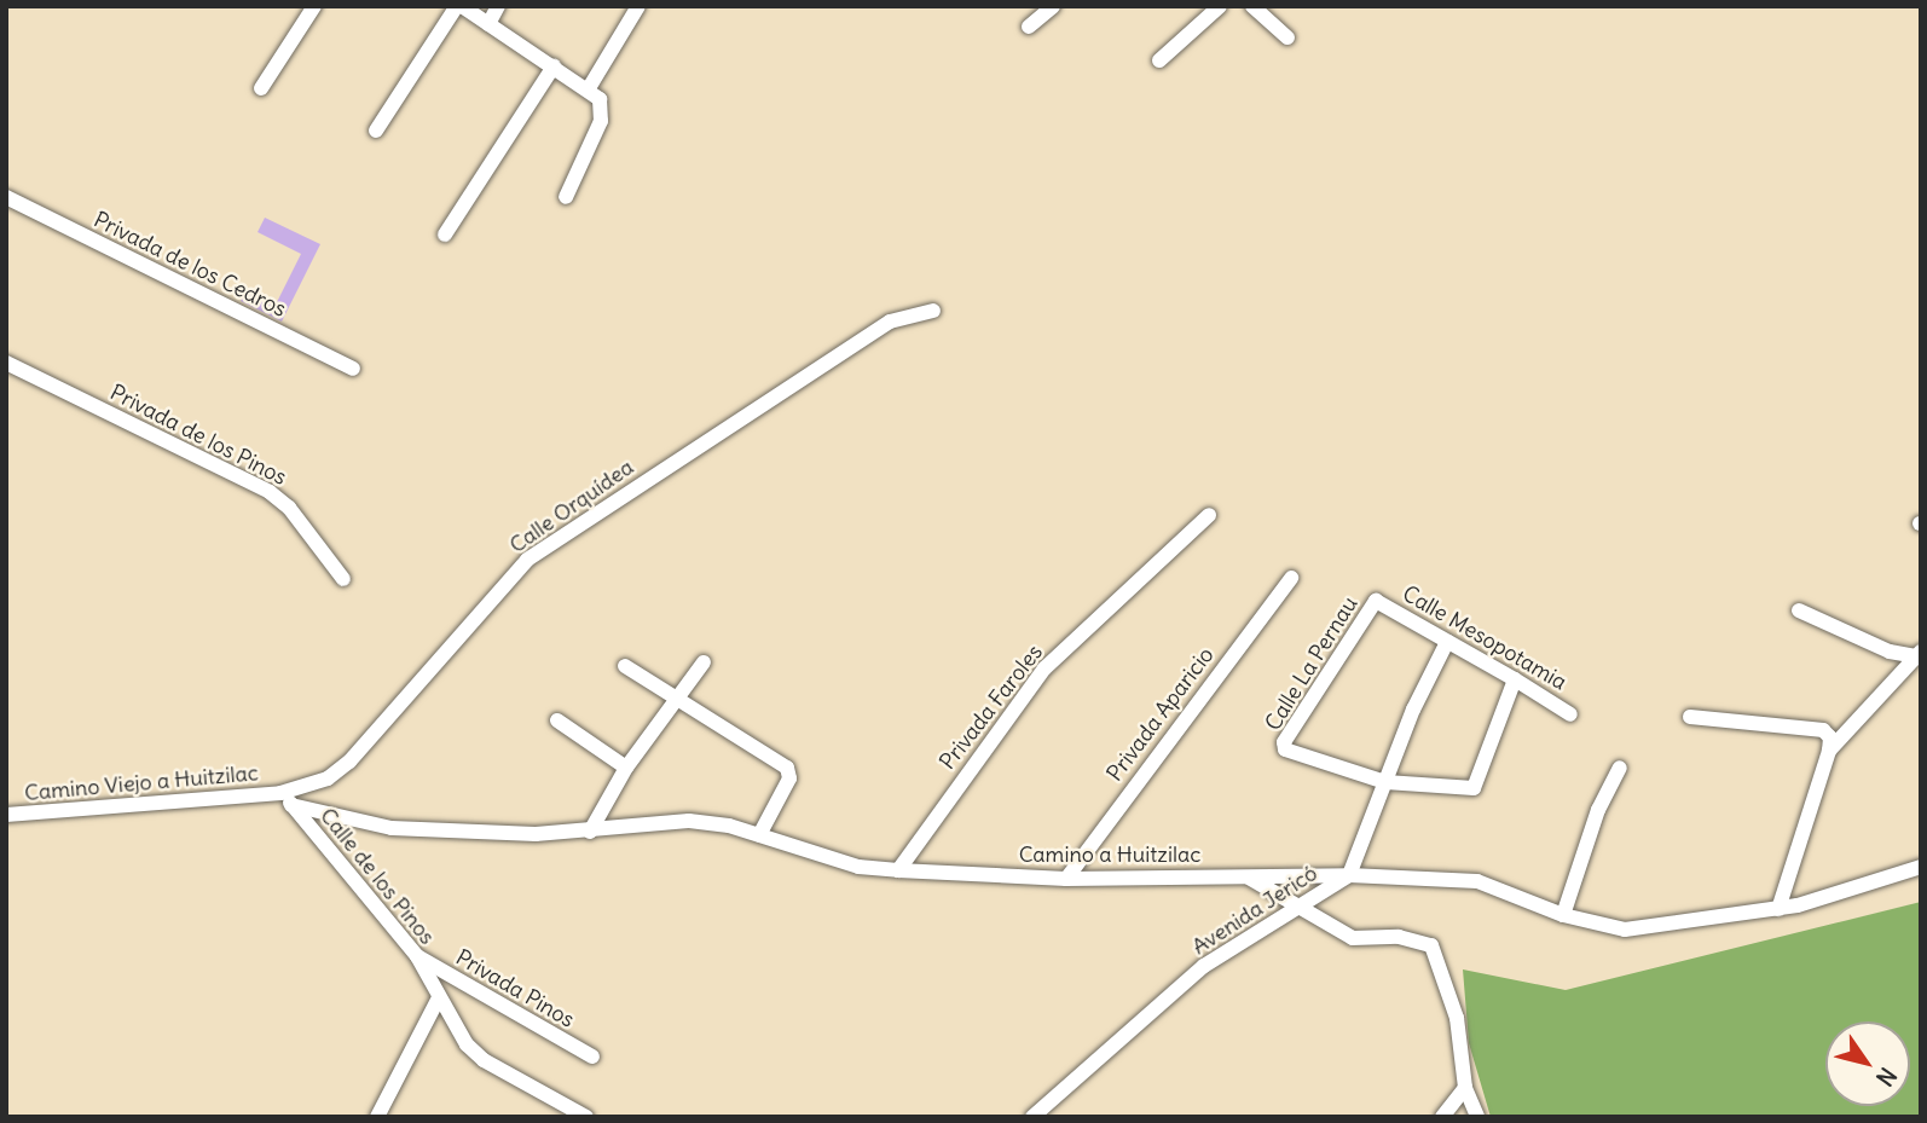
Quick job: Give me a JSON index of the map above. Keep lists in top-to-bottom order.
{
  "streets": {
    "street": [
      "Privada de los Cedros",
      "Privada de los Pinos",
      "Calle Orquídea",
      "Calle Mesopotamia",
      "Calle La Pernau",
      "Privada Faroles",
      "Privada Aparicio",
      "Camino Viejo a Huitzilac",
      "Camino a Huitzilac",
      "Calle de los Pinos",
      "Avenida Jericó",
      "Privada Pinos"
    ]
  },
  "crossings": [
    ["Calle Orquídea", "Camino Viejo a Huitzilac"],
    ["Calle Orquídea", "Camino a Huitzilac"],
    ["Calle Orquídea", "Calle de los Pinos"],
    ["Calle Mesopotamia", "Calle La Pernau"],
    ["Calle Mesopotamia", "Avenida Jericó"],
    ["Calle La Pernau", "Avenida Jericó"],
    ["Privada Faroles", "Camino a Huitzilac"],
    ["Privada Aparicio", "Camino a Huitzilac"],
    ["Camino Viejo a Huitzilac", "Camino a Huitzilac"],
    ["Camino Viejo a Huitzilac", "Calle de los Pinos"],
    ["Camino a Huitzilac", "Calle de los Pinos"],
    ["Camino a Huitzilac", "Avenida Jericó"],
    ["Calle de los Pinos", "Privada Pinos"]
  ],
  "north": "bottom right"
}
